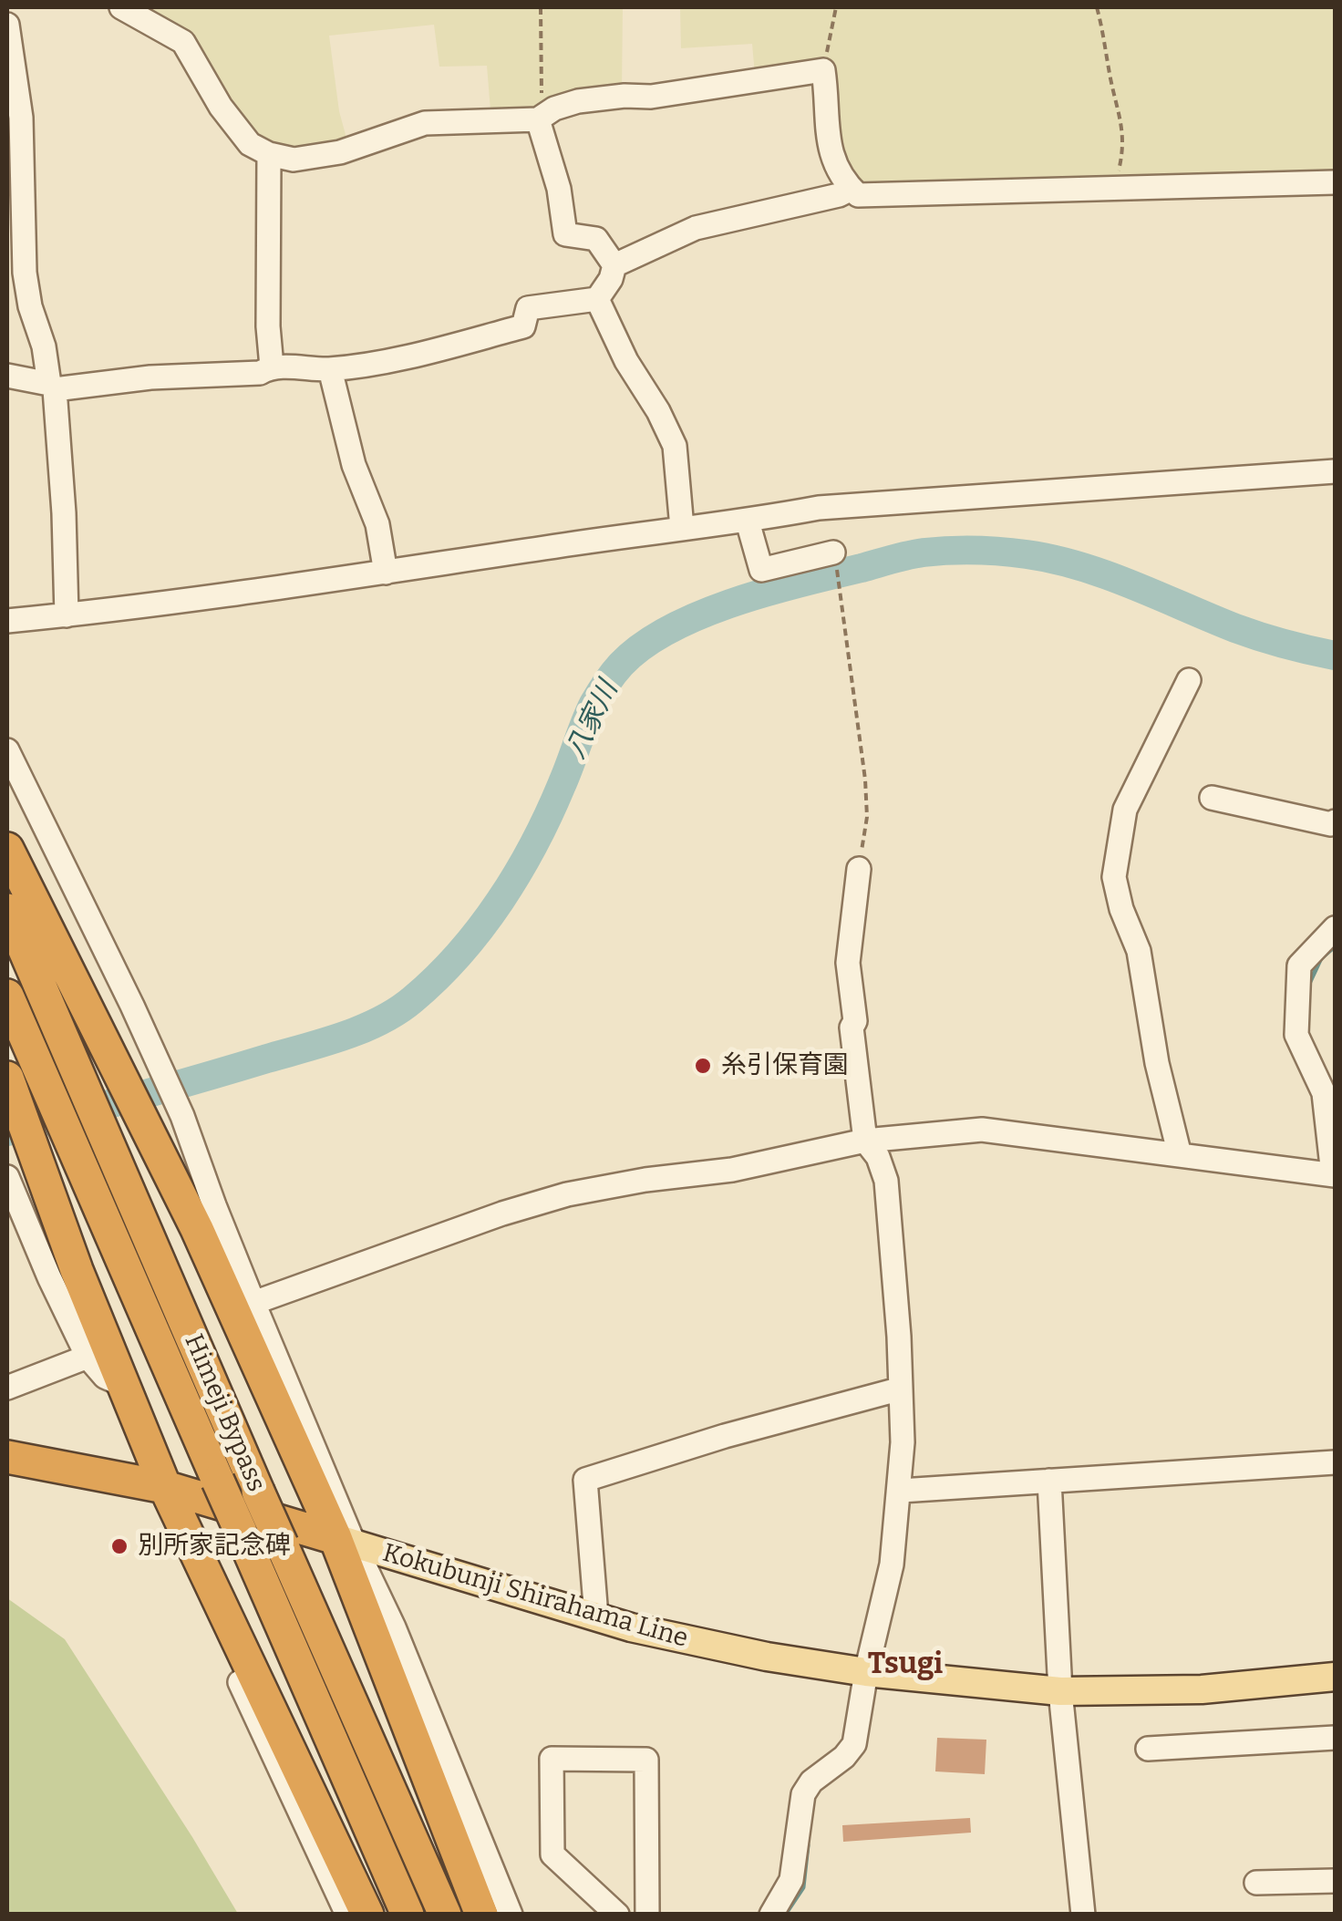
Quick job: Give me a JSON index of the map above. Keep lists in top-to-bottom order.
{
  "streets": {
    "highway": ["Himeji Bypass"],
    "main road": ["Kokubunji Shirahama Line"]
  },
  "districts": ["Tsugi"],
  "water": ["八家川"],
  "places": ["糸引保育園", "別所家記念碑"]
}
